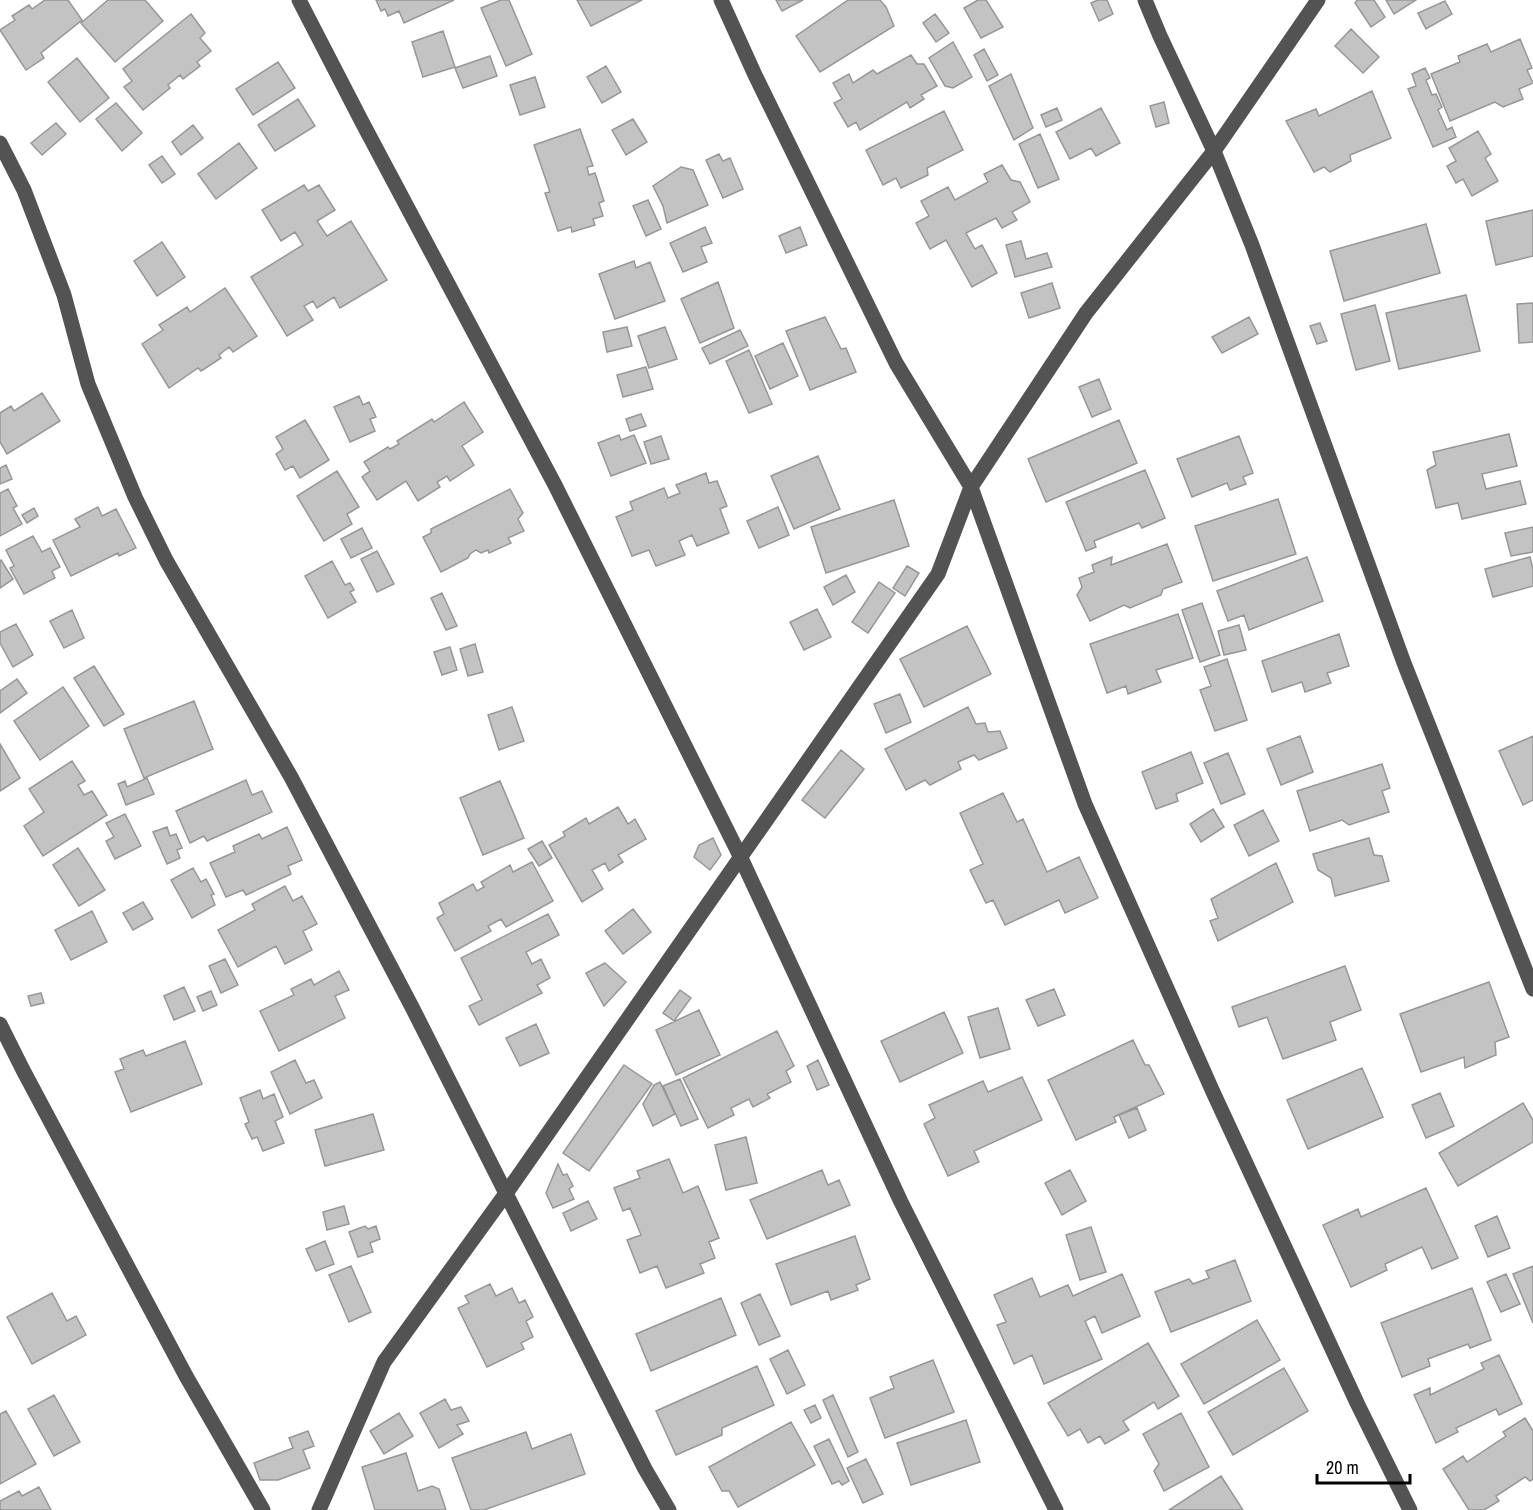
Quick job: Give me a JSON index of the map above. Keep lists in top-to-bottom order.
{
  "scale_bar": "20 m"
}
